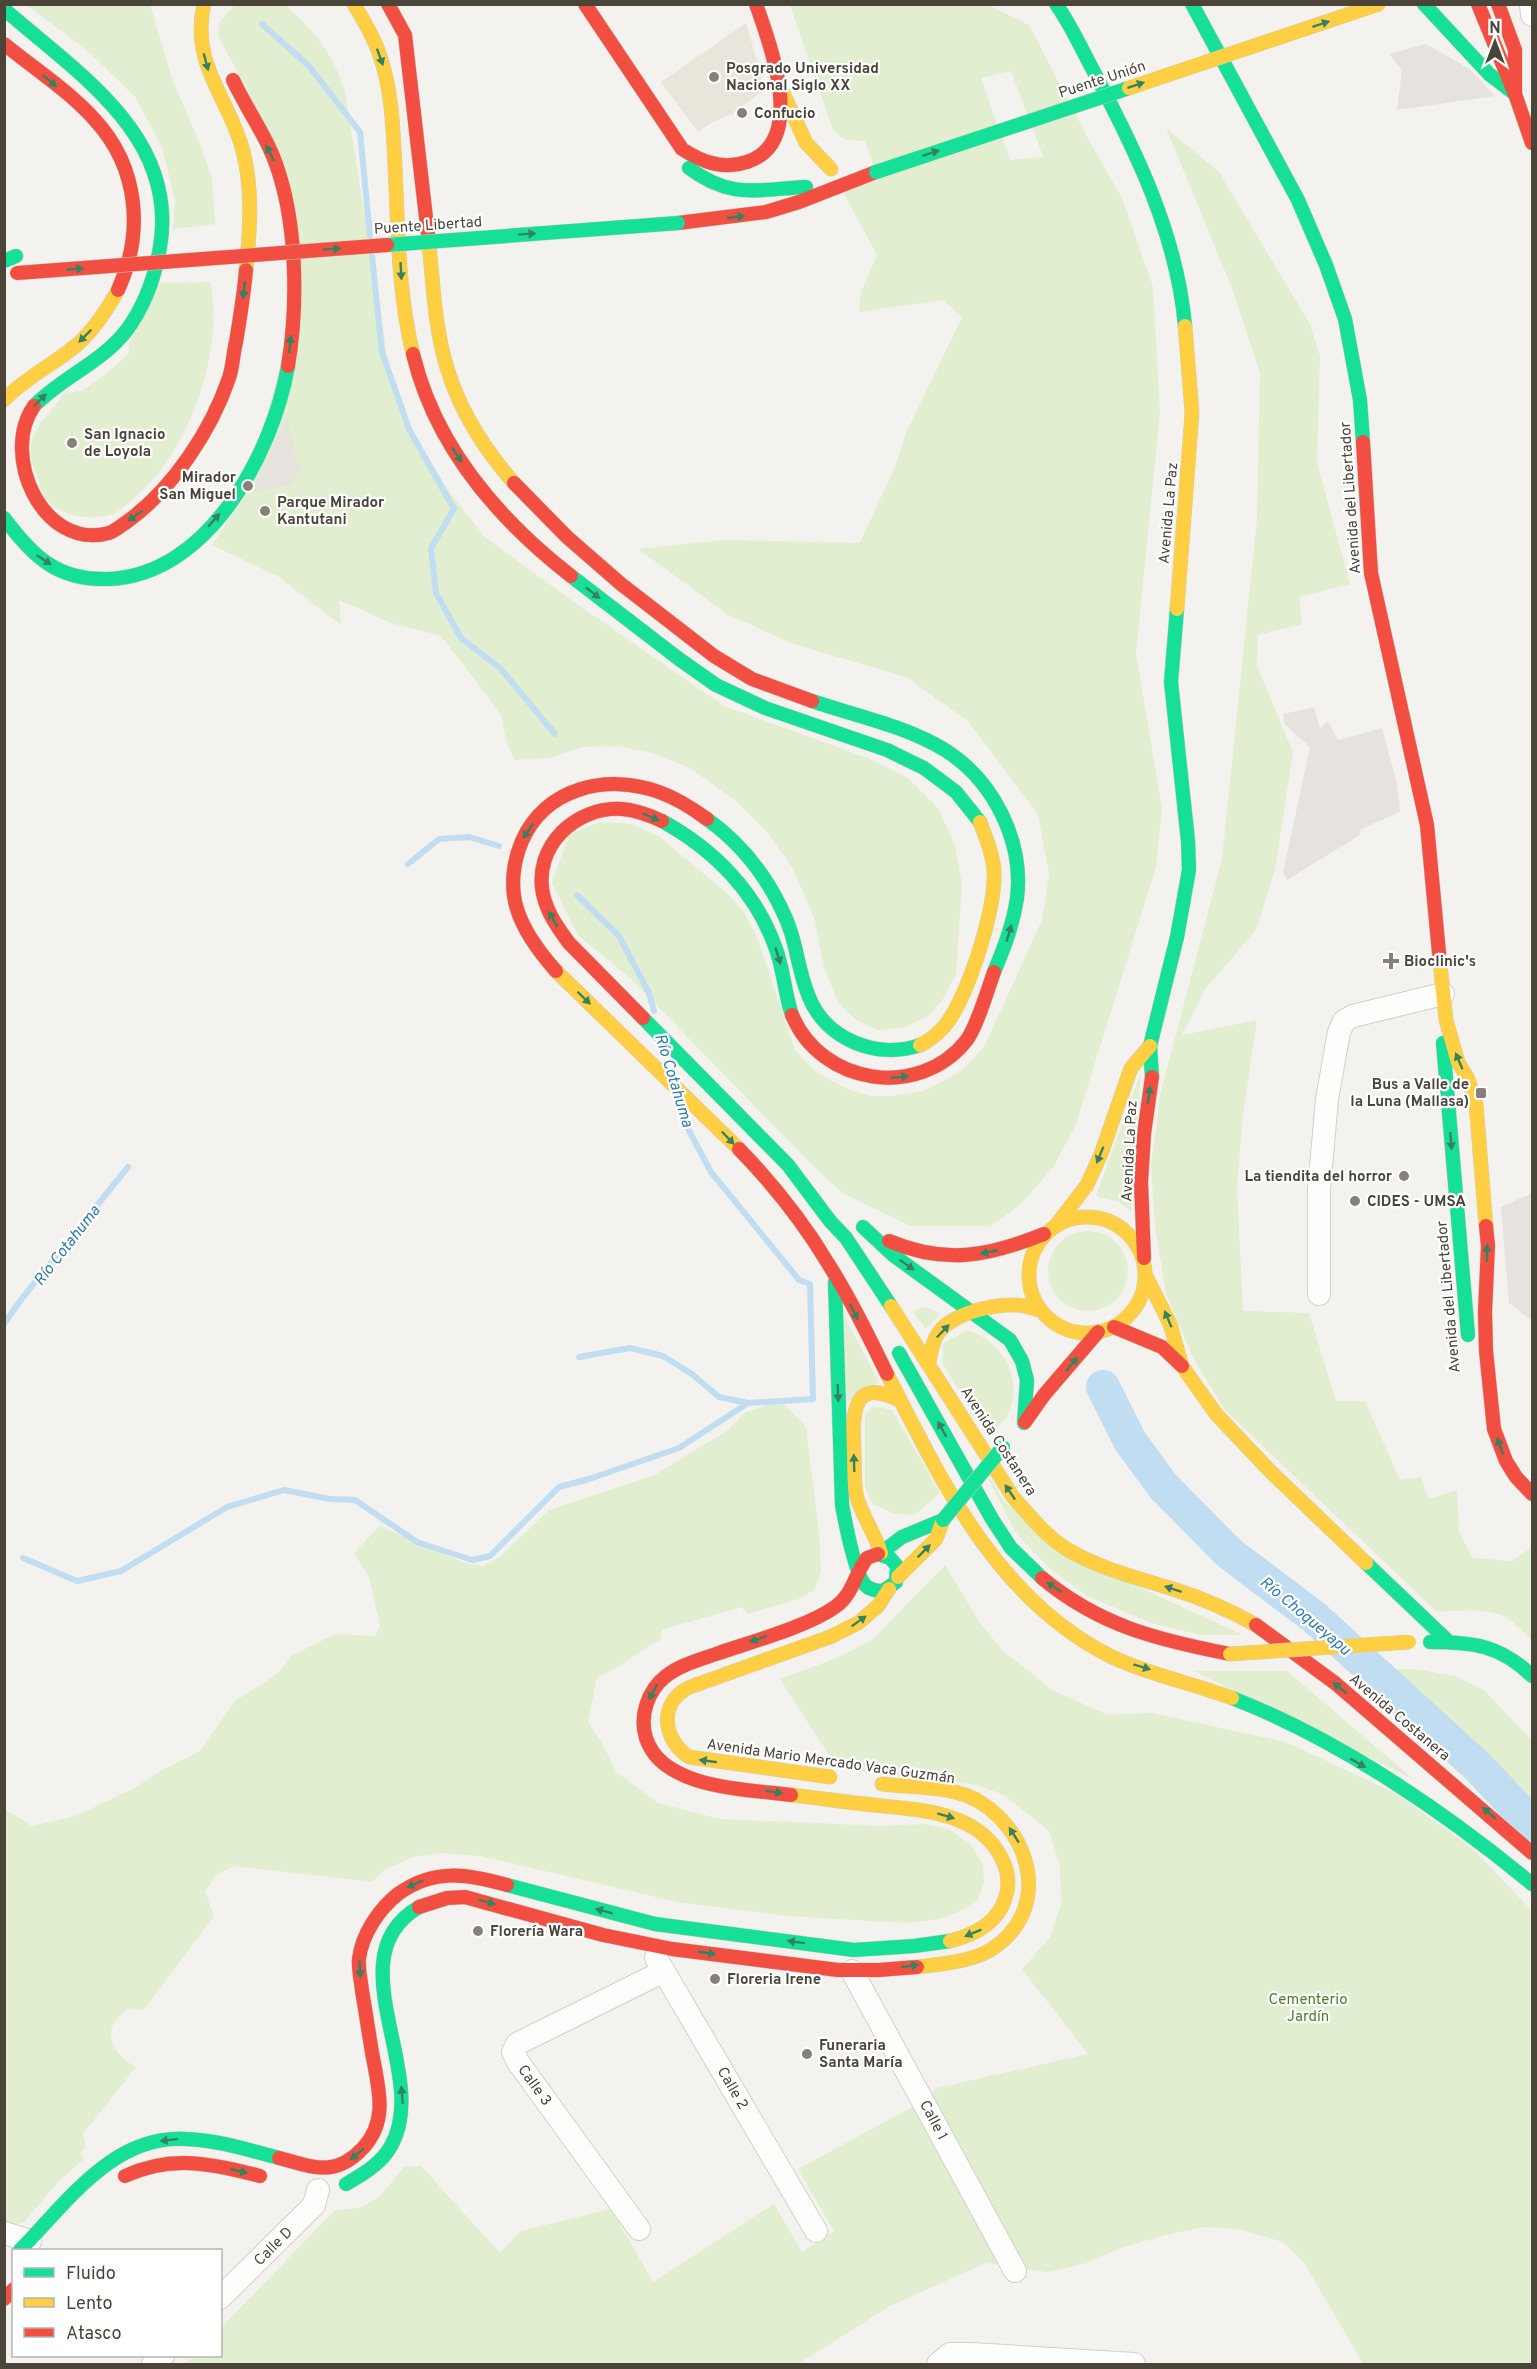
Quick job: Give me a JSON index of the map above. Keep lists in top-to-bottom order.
{
  "streets": {
    "main road": [
      "Puente Unión",
      "Puente Libertad",
      "Avenida del Libertador",
      "Avenida La Paz",
      "Avenida Costanera",
      "Avenida Mario Mercado Vaca Guzmán"
    ],
    "street": [
      "Calle 3",
      "Calle 2",
      "Calle 1",
      "Calle D"
    ]
  },
  "crossings": [
    ["Puente Unión", "Puente Libertad"],
    ["Avenida Mario Mercado Vaca Guzmán", "Calle 2"],
    ["Avenida Mario Mercado Vaca Guzmán", "Calle 1"],
    ["Avenida Mario Mercado Vaca Guzmán", "Calle D"],
    ["Calle 3", "Calle 2"]
  ],
  "one_way": ["Puente Unión"],
  "water": ["Río Cotahuma", "Río Choqueyapu"],
  "parks": ["Cementerio Jardín"],
  "places": {
    "other": [
      "Posgrado Universidad Nacional Siglo XX",
      "Confucio",
      "San Ignacio de Loyola",
      "Mirador San Miguel",
      "Parque Mirador Kantutani",
      "La tiendita del horror",
      "CIDES - UMSA",
      "Florería Wara",
      "Floreria Irene",
      "Funeraria Santa María"
    ],
    "health": ["Bioclinic's"],
    "transit": ["Bus a Valle de la Luna (Mallasa)"]
  },
  "legend": ["Fluido", "Lento", "Atasco"],
  "north": "top"
}
